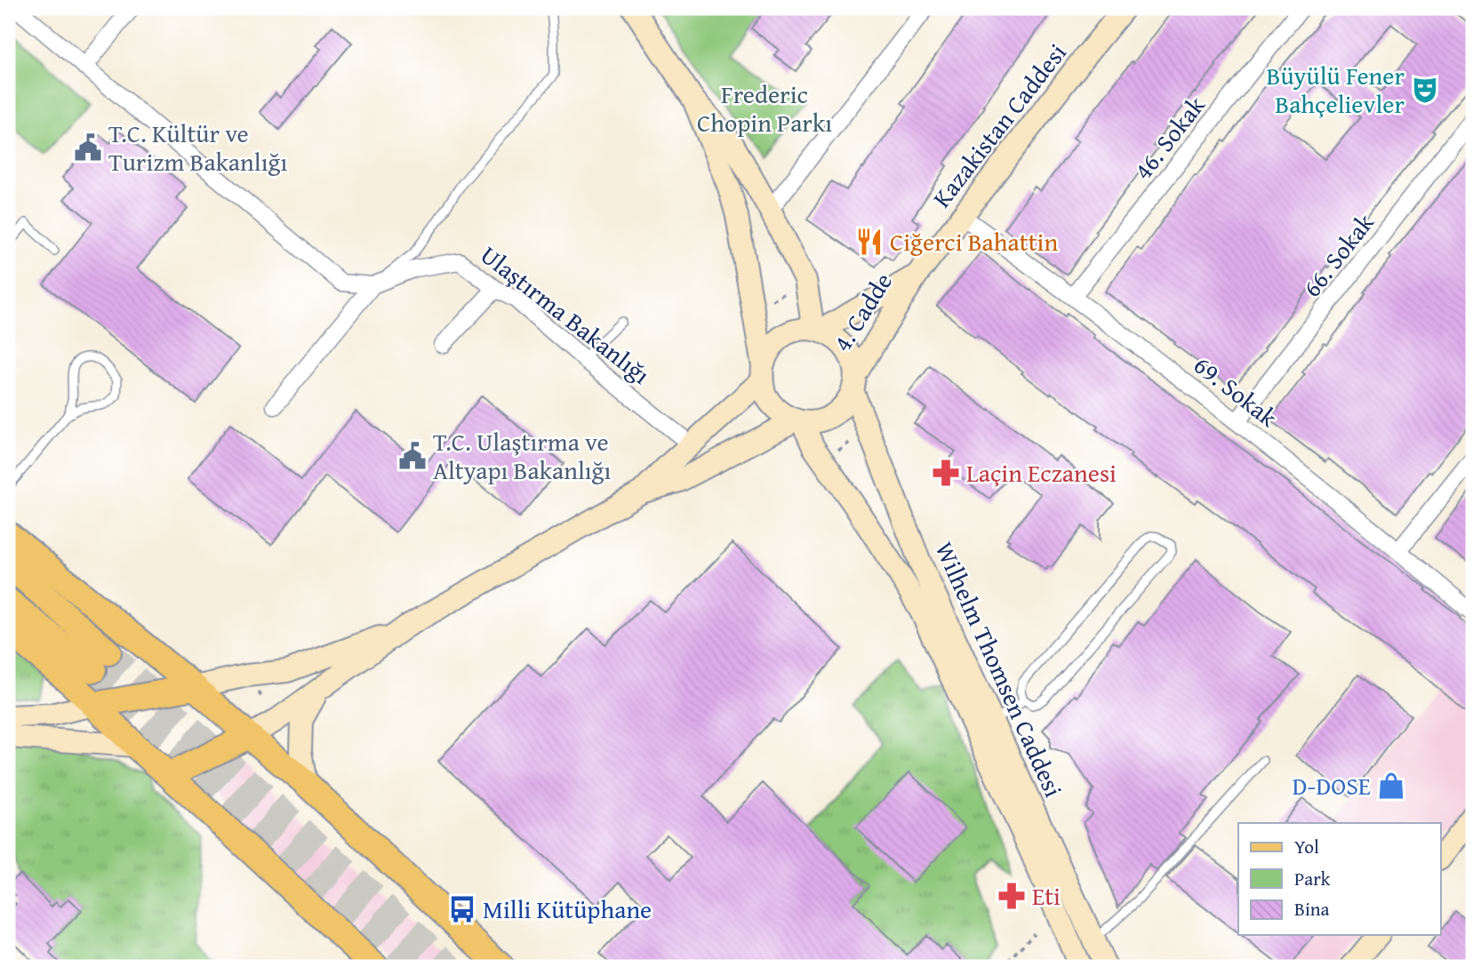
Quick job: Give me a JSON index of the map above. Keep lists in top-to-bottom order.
{
  "streets": {
    "main road": ["Kazakistan Caddesi", "4. Cadde", "Wilhelm Thomsen Caddesi"],
    "street": [
      "46. Sokak",
      "66. Sokak",
      "Ulaştırma Bakanlığı",
      "69. Sokak"
    ]
  },
  "crossings": [
    ["Kazakistan Caddesi", "4. Cadde"],
    ["Kazakistan Caddesi", "69. Sokak"],
    ["46. Sokak", "69. Sokak"],
    ["66. Sokak", "69. Sokak"],
    ["4. Cadde", "Wilhelm Thomsen Caddesi"]
  ],
  "parks": ["Frederic Chopin Parkı"],
  "places": {
    "theatre": ["Büyülü Fener Bahçelievler"],
    "public building": ["T.C. Kültür ve Turizm Bakanlığı", "T.C. Ulaştırma ve Altyapı Bakanlığı"],
    "restaurant": ["Ciğerci Bahattin"],
    "pharmacy": ["Laçin Eczanesi", "Eti"],
    "shop": ["D-DOSE"],
    "bus stop": ["Milli Kütüphane"]
  },
  "legend": ["Yol", "Park", "Bina"]
}
